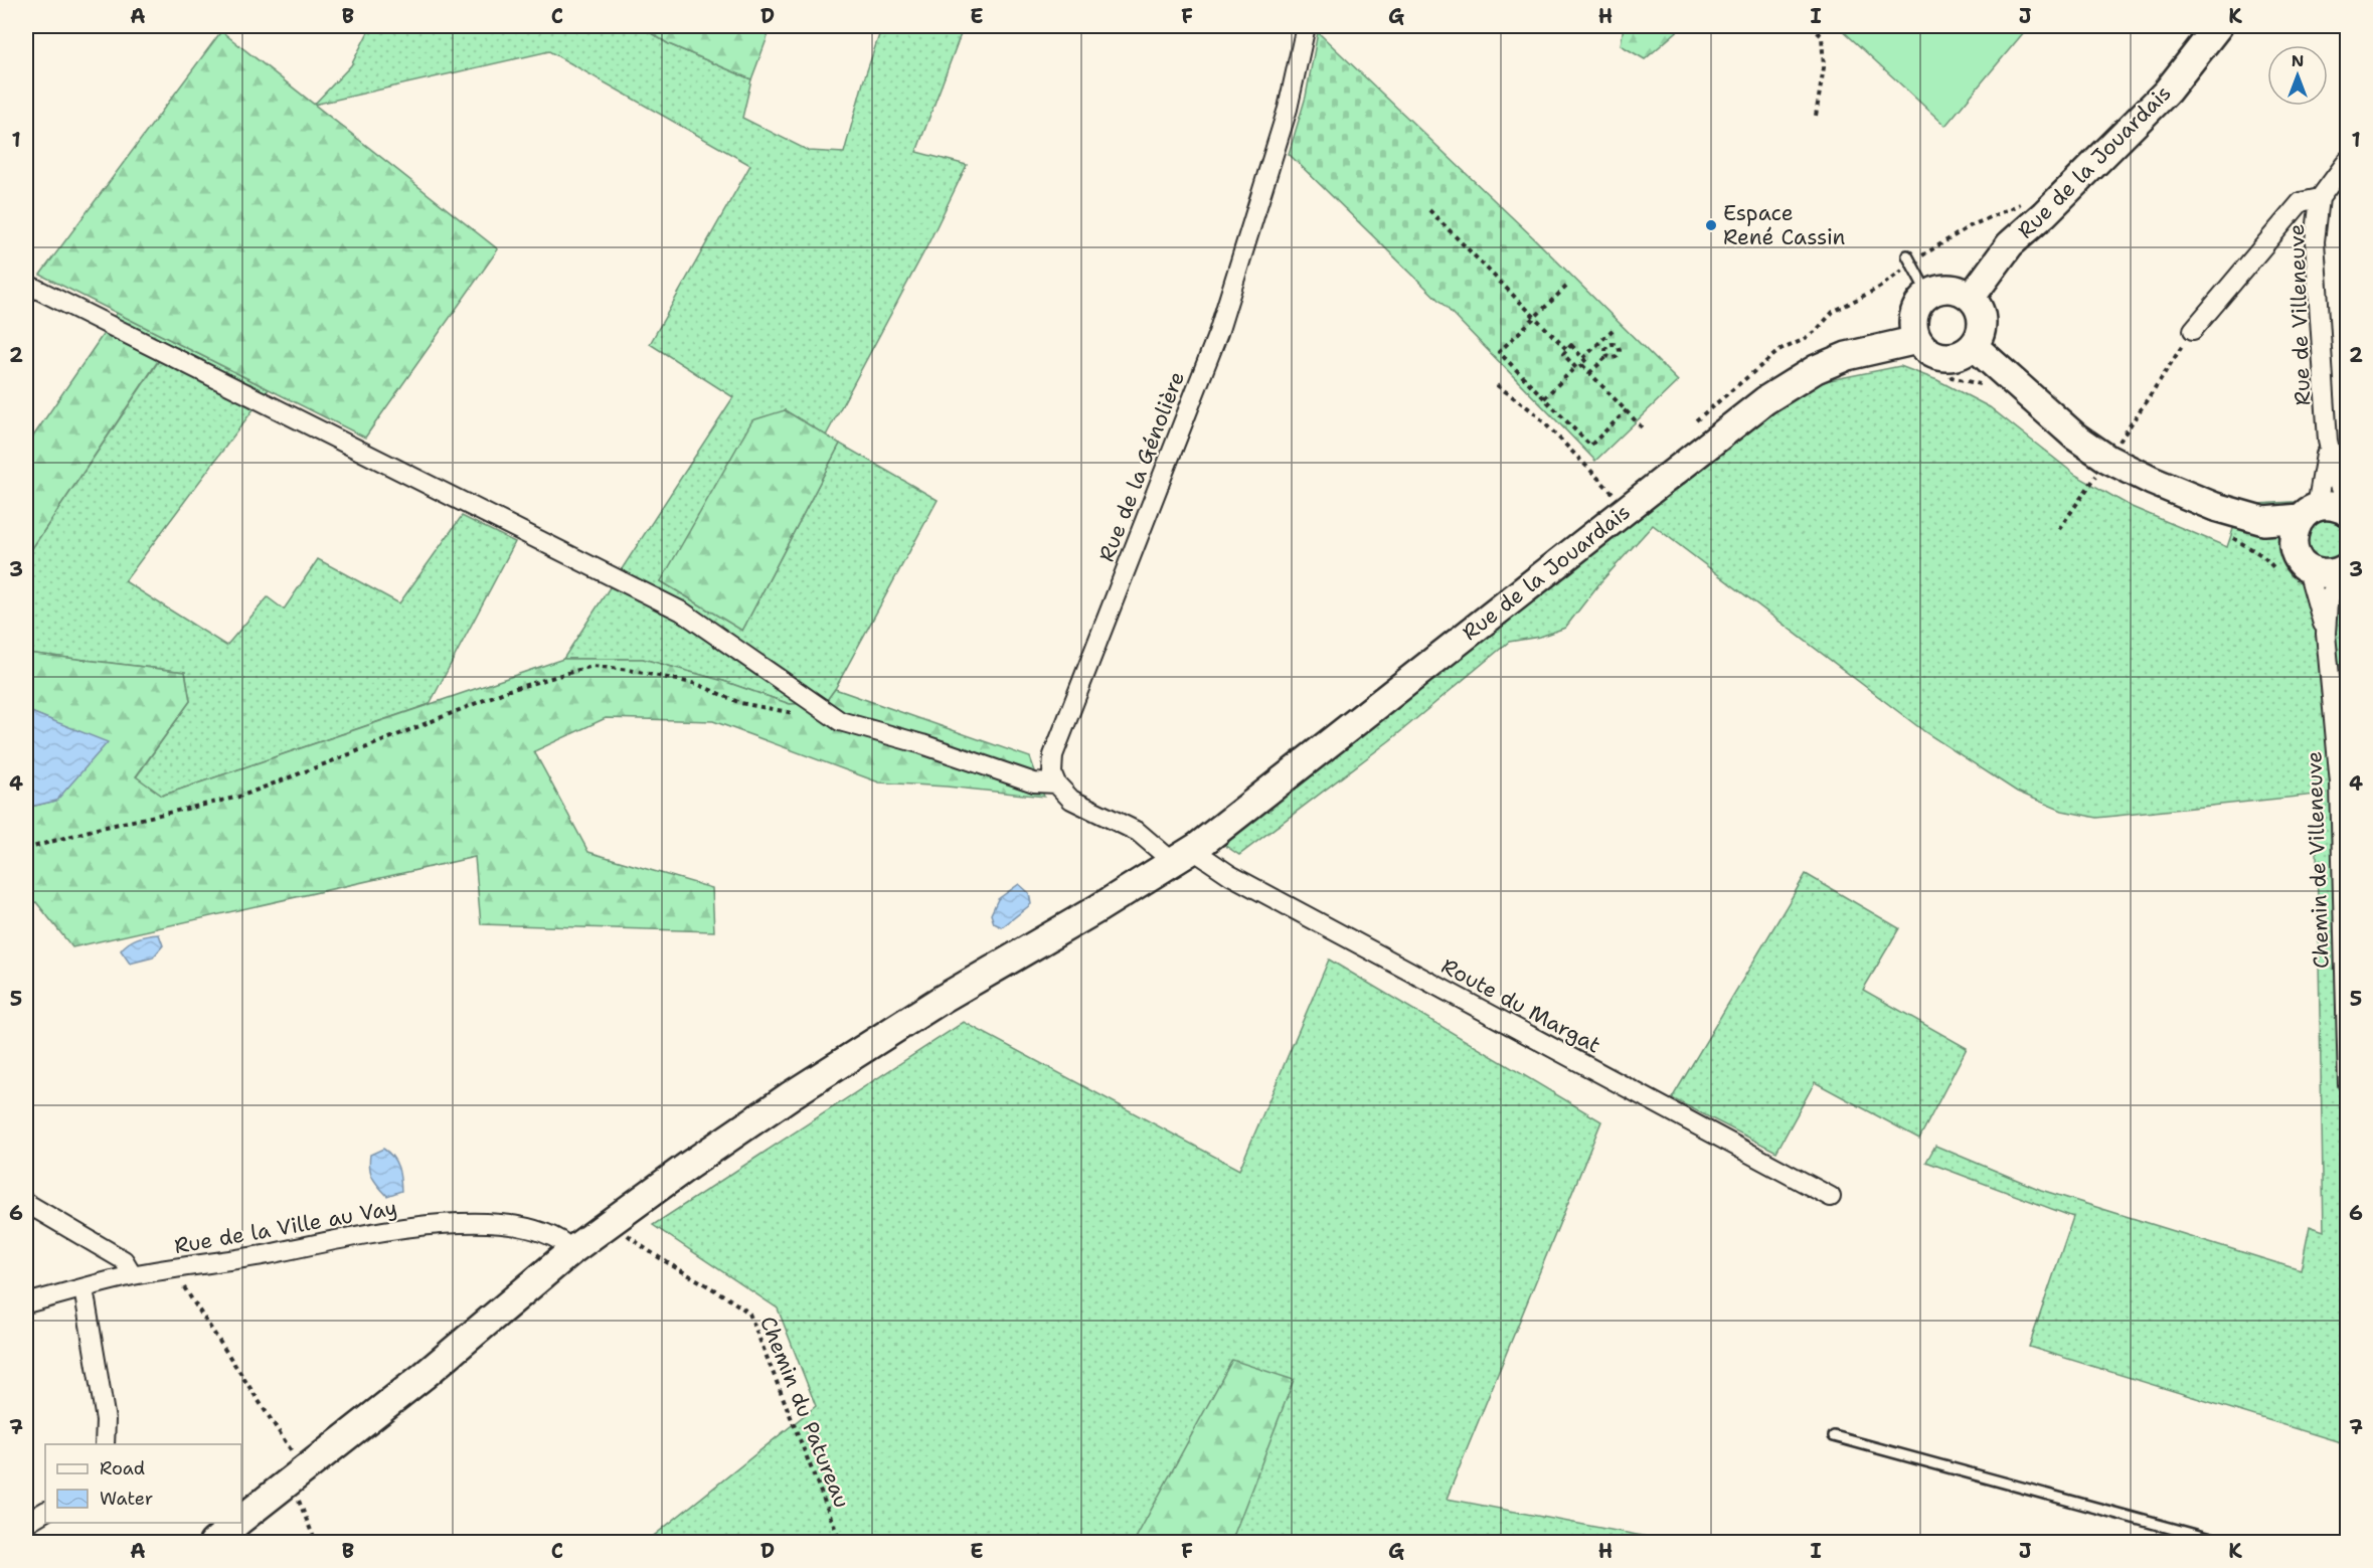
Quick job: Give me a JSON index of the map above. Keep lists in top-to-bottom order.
{
  "streets": {
    "main road": ["Rue de la Jouardais"],
    "street": [
      "Rue de Villeneuve",
      "Rue de la Génolière",
      "Chemin de Villeneuve",
      "Route du Margat",
      "Rue de la Ville au Vay"
    ],
    "path": ["Chemin du Patureau"]
  },
  "crossings": [
    ["Rue de la Jouardais", "Route du Margat"],
    ["Rue de la Jouardais", "Rue de la Ville au Vay"],
    ["Rue de la Jouardais", "Chemin du Patureau"]
  ],
  "places": ["Espace René Cassin"],
  "legend": ["Road", "Water"],
  "north": "top",
  "grid": {
    "columns": [
      "A",
      "B",
      "C",
      "D",
      "E",
      "F",
      "G",
      "H",
      "I",
      "J",
      "K"
    ],
    "rows": [
      "1",
      "2",
      "3",
      "4",
      "5",
      "6",
      "7"
    ]
  }
}
